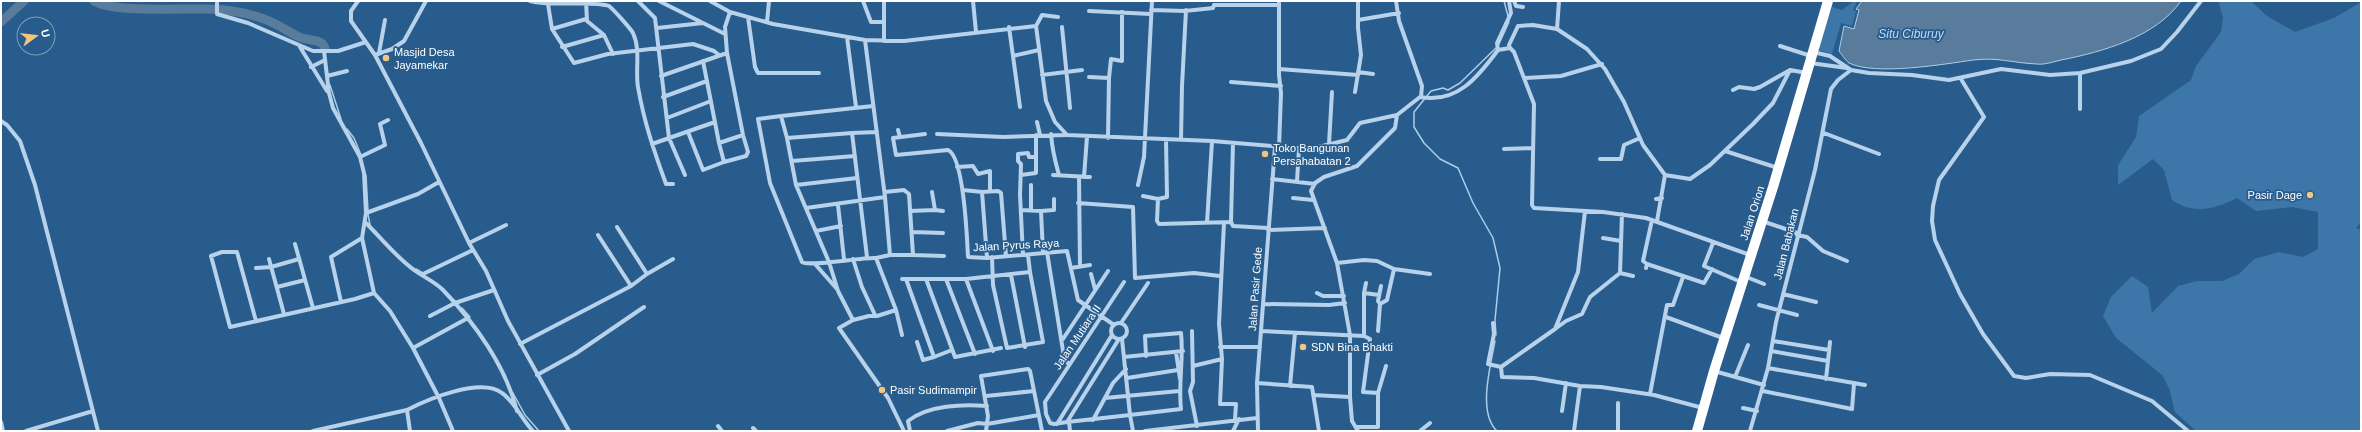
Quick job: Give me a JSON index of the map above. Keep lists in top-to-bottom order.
{
  "streets": {
    "highway": ["Jalan Orion"],
    "street": [
      "Jalan Babakan",
      "Jalan Pyrus Raya",
      "Jalan Pasir Gede",
      "Jalan Mutiara II"
    ]
  },
  "water": ["Situ Ciburuy"],
  "places": [
    "Masjid Desa Jayamekar",
    "Toko Bangunan Persahabatan 2",
    "Pasir Dage",
    "SDN Bina Bhakti",
    "Pasir Sudimampir"
  ],
  "north": "right"
}
